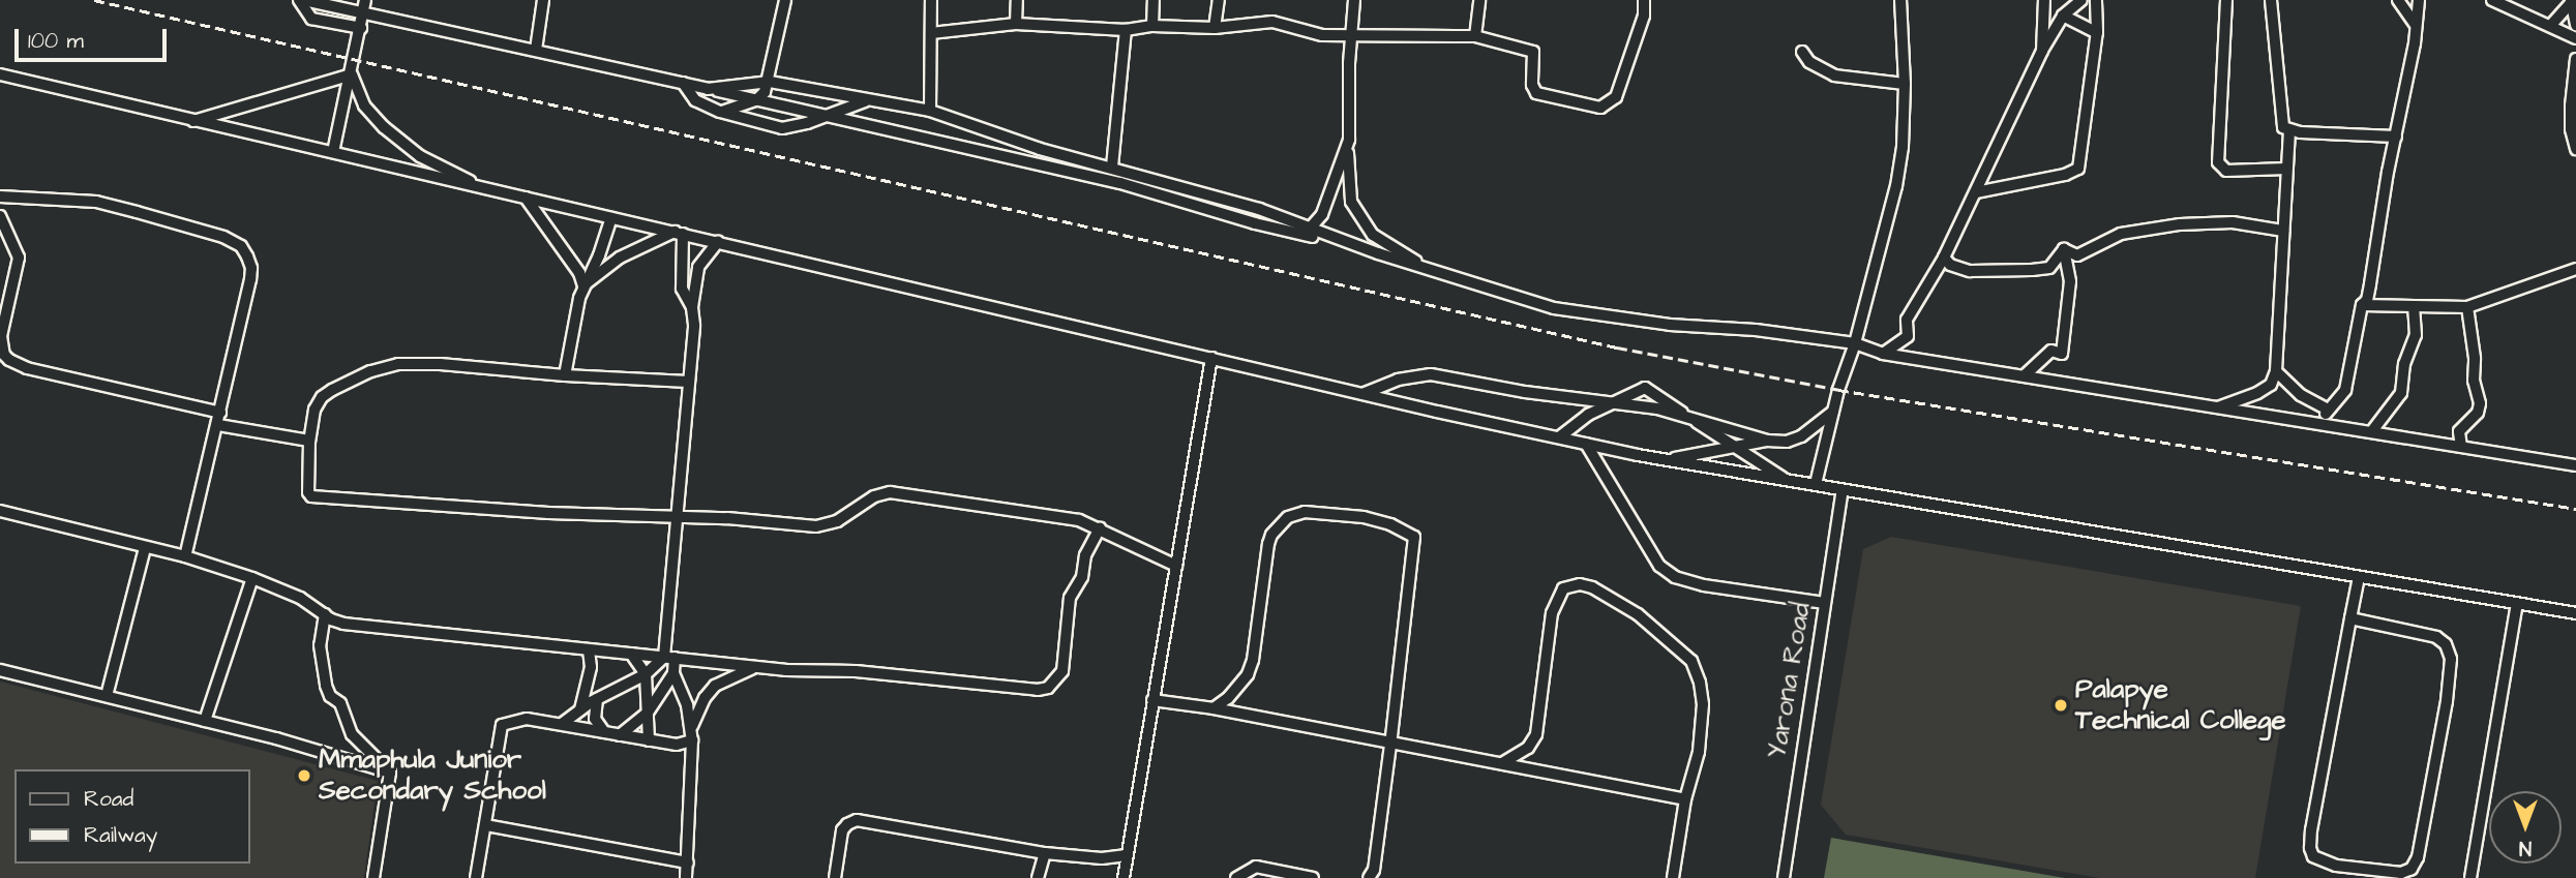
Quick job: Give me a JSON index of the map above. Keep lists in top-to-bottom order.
{
  "streets": {
    "street": ["Yarona Road"]
  },
  "places": ["Palapye Technical College", "Mmaphula Junior Secondary School"],
  "legend": ["Road", "Railway"],
  "scale_bar": "100 m",
  "north": "bottom"
}
